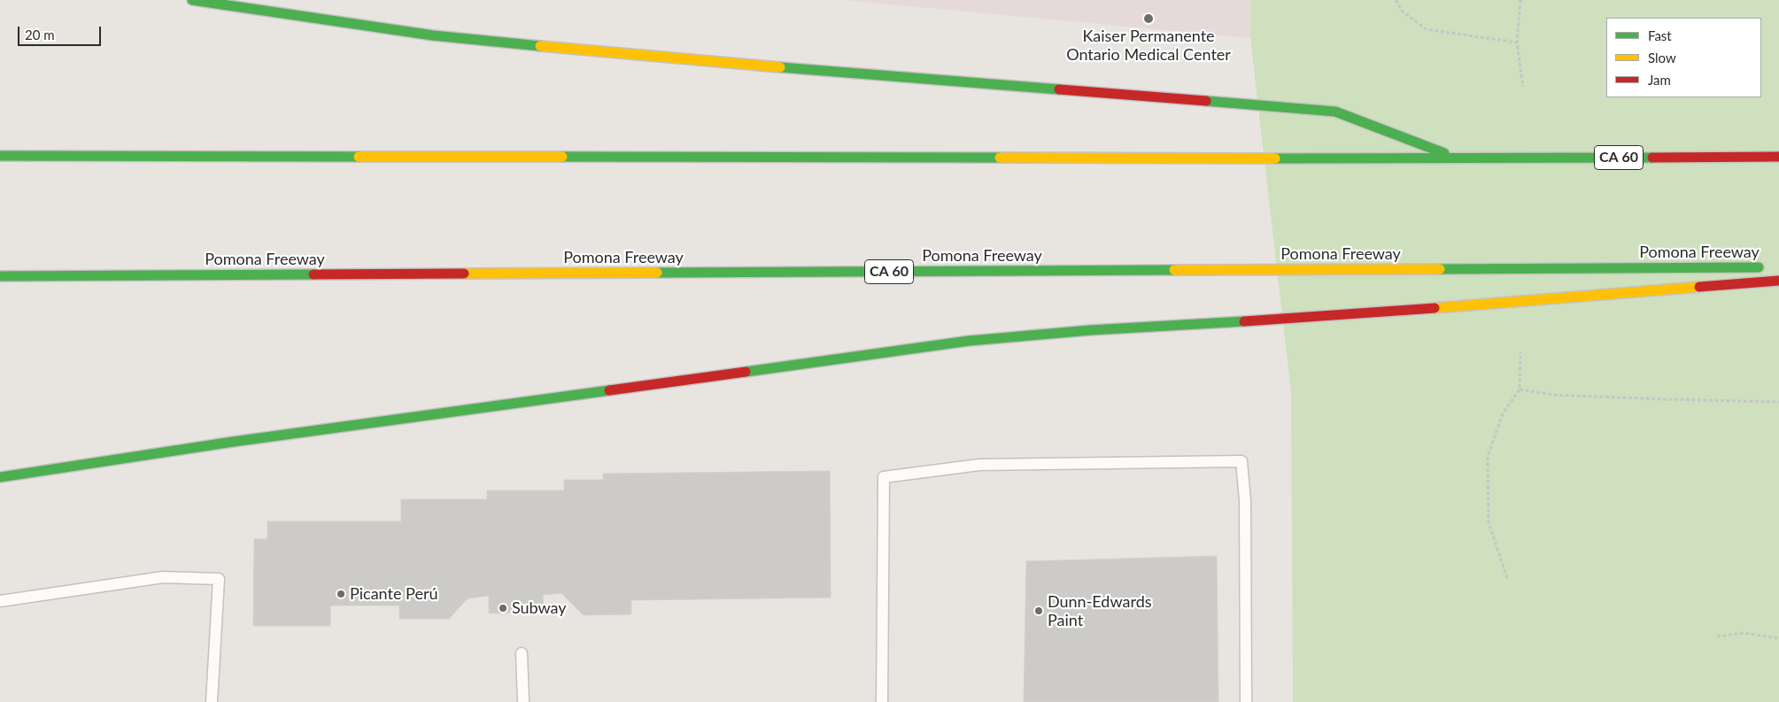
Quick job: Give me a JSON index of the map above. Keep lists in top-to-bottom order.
{
  "streets": {
    "highway": ["CA 60", "Pomona Freeway"]
  },
  "places": [
    "Kaiser Permanente Ontario Medical Center",
    "Picante Perú",
    "Subway",
    "Dunn-Edwards Paint"
  ],
  "legend": ["Fast", "Slow", "Jam"],
  "scale_bar": "20 m"
}
